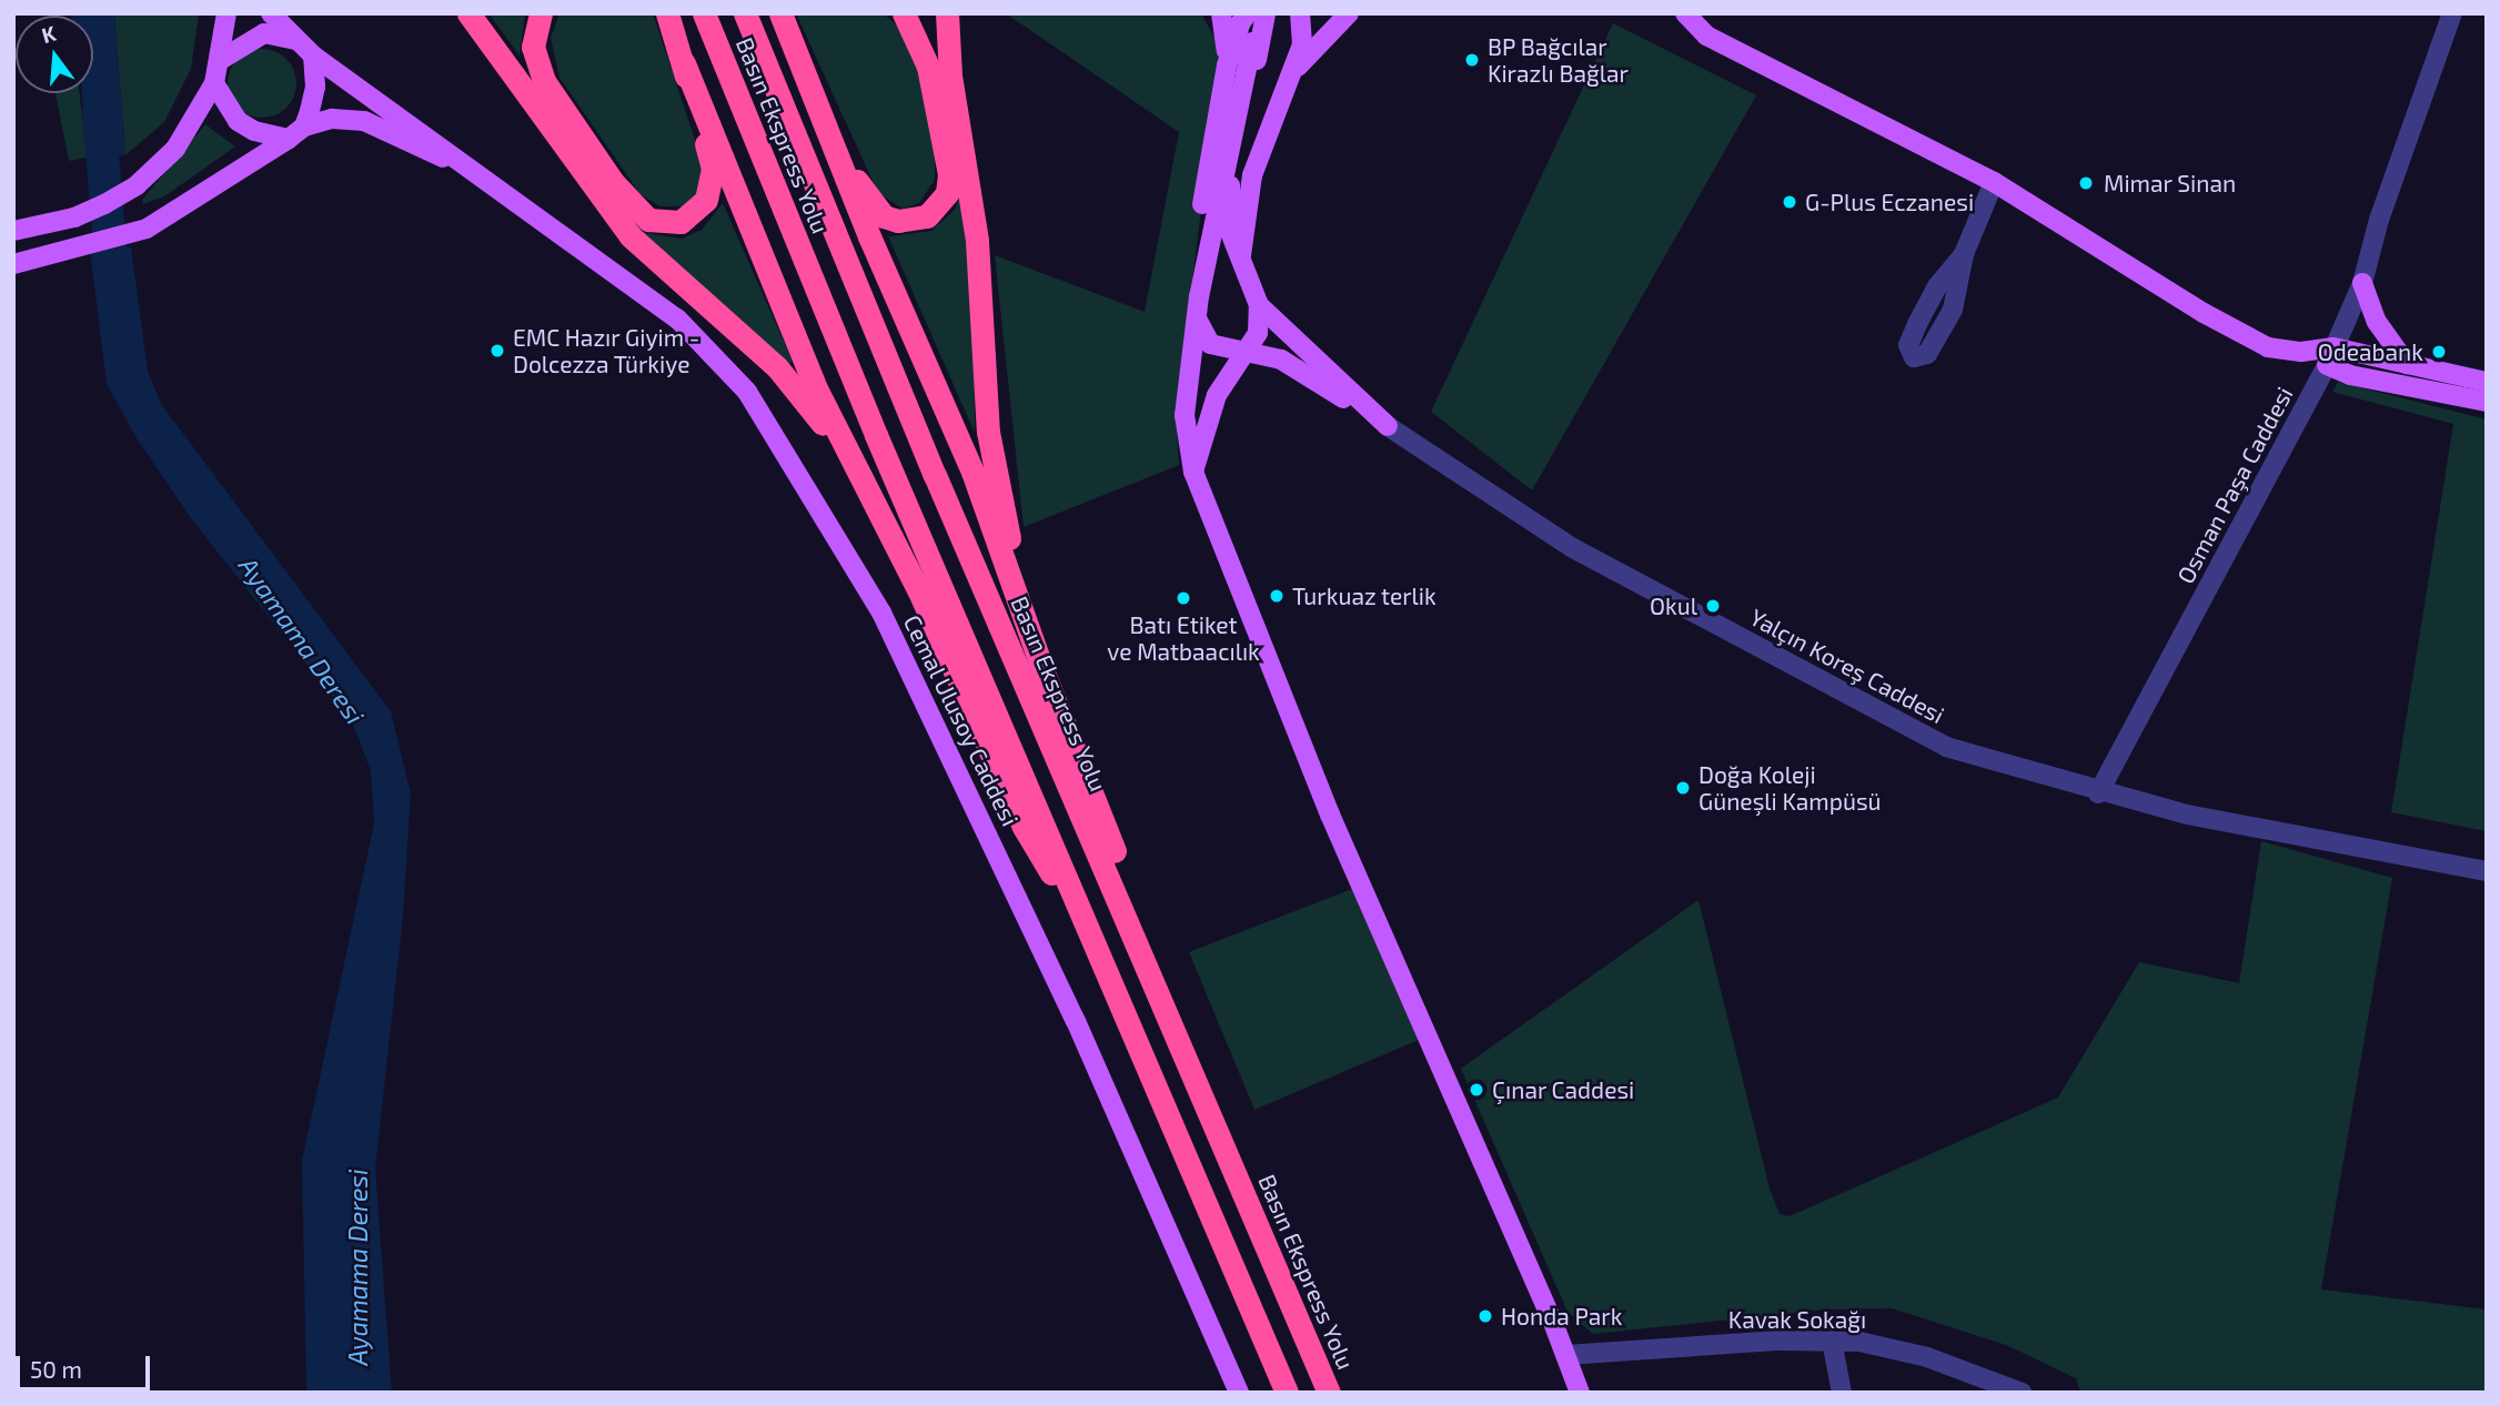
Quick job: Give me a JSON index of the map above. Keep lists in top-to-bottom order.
{
  "streets": {
    "highway": ["Basın Ekspress Yolu"],
    "main road": ["Yalçın Koreş Caddesi", "Cemal Ulusoy Caddesi"],
    "street": ["Osman Paşa Caddesi", "Kavak Sokağı"]
  },
  "crossings": [
    ["Osman Paşa Caddesi", "Yalçın Koreş Caddesi"]
  ],
  "water": ["Ayamama Deresi"],
  "places": [
    "BP Bağcılar Kirazlı Bağlar",
    "Mimar Sinan",
    "G-Plus Eczanesi",
    "EMC Hazır Giyim - Dolcezza Türkiye",
    "Odeabank",
    "Turkuaz terlik",
    "Batı Etiket ve Matbaacılık",
    "Okul",
    "Doğa Koleji Güneşli Kampüsü",
    "Çınar Caddesi",
    "Honda Park"
  ],
  "scale_bar": "50 m",
  "north": "top"
}
